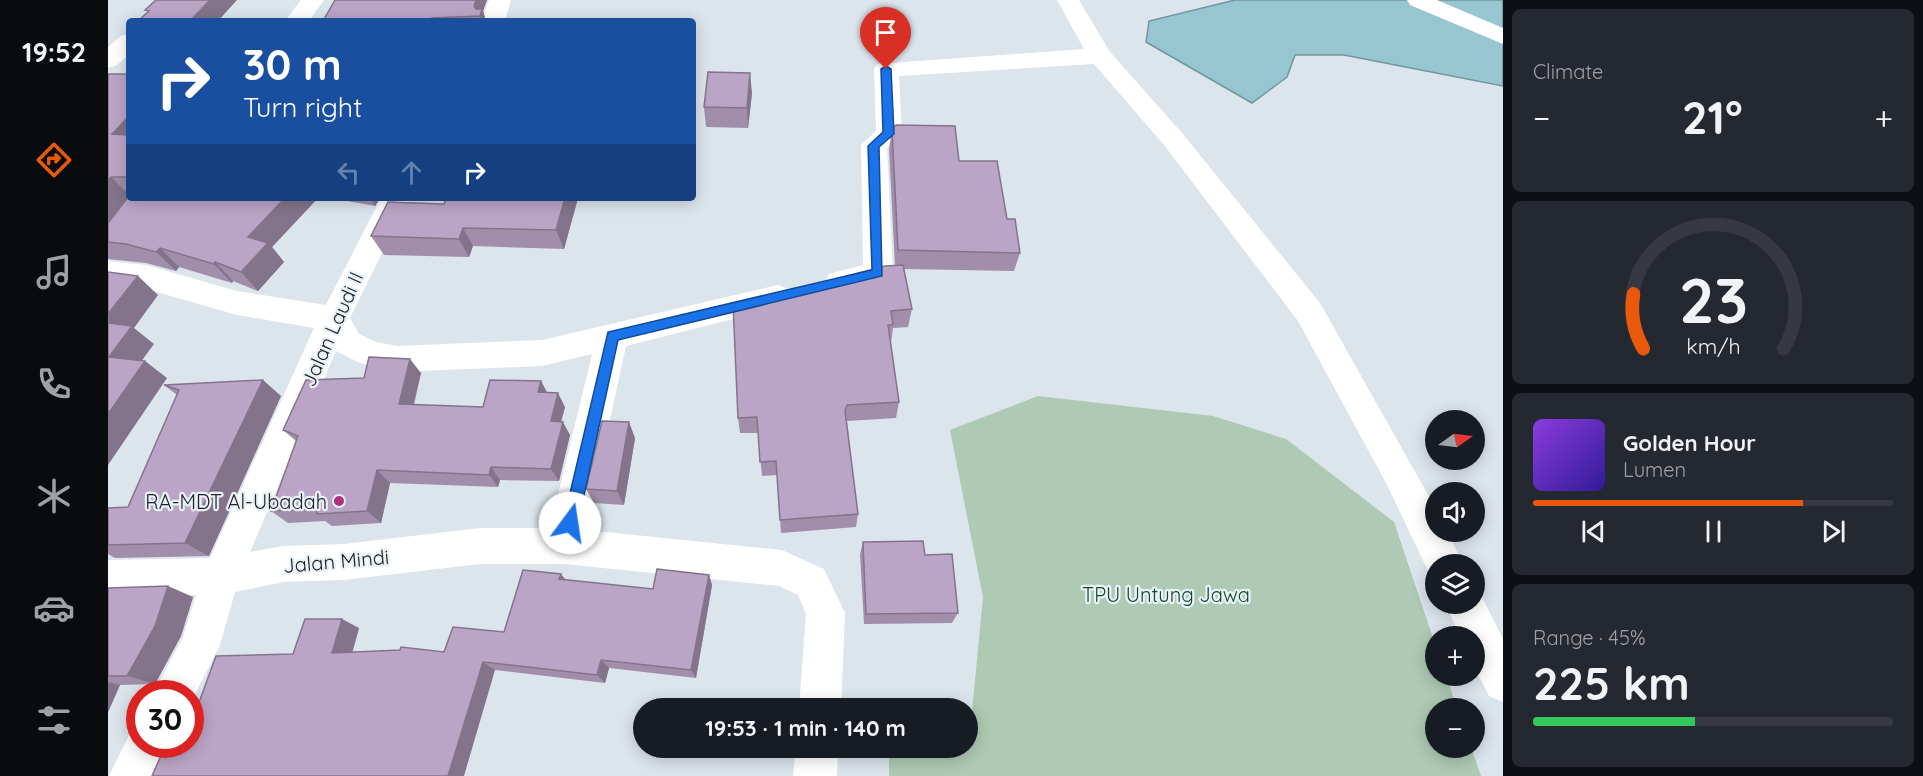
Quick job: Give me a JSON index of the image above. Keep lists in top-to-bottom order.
{
  "streets": {
    "street": ["Jalan Laudi II", "Jalan Mindi"]
  },
  "crossings": [
    ["Jalan Laudi II", "Jalan Mindi"]
  ],
  "parks": ["TPU Untung Jawa"],
  "places": ["RA-MDT Al-Ubadah"],
  "north": "right",
  "page": {
    "tabs": "19:52",
    "tile": [
      "Climate",
      ["Range · 45%", "225 km"]
    ],
    "turn": ["30 m", "Turn right"],
    "heat": ["−", "21°", "+"],
    "map_buttons": ["+", "−"],
    "song": ["Golden Hour", "Lumen"],
    "limit": "30",
    "trip": "19:53 · 1 min · 140 m",
    "gauge": ["23", "km/h"]
  }
}
